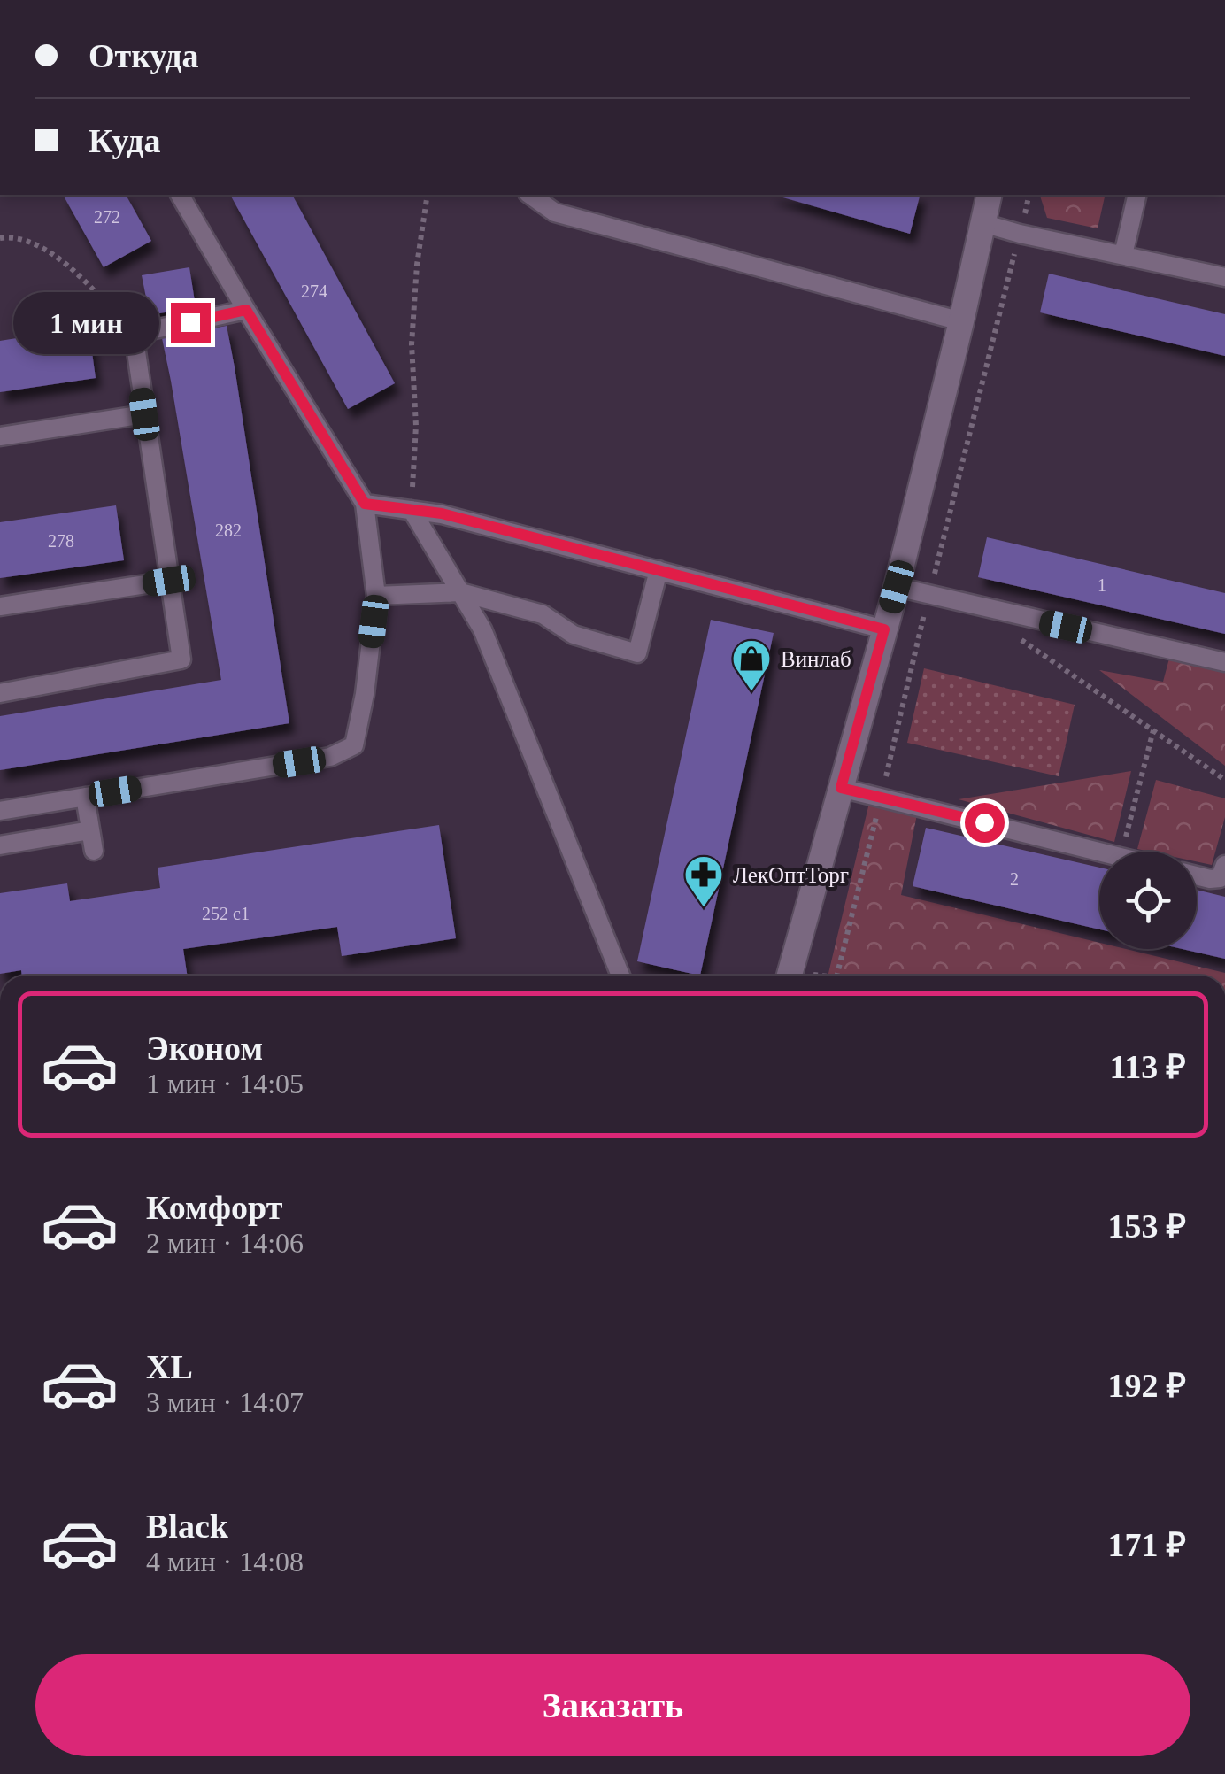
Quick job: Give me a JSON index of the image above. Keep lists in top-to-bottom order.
{
  "places": {
    "shop": ["Винлаб"],
    "pharmacy": ["ЛекОптТорг"]
  },
  "house_numbers": [
    "272",
    "274",
    "282",
    "278",
    "1",
    "2",
    "252 с1"
  ],
  "page": {
    "banner": ["Откуда", "Куда"],
    "bubble": "1 мин",
    "list": [
      {
        "name": "Эконом",
        "note": "1 мин · 14:05",
        "value": "113 ₽"
      },
      {
        "name": "Комфорт",
        "note": "2 мин · 14:06",
        "value": "153 ₽"
      },
      {
        "name": "XL",
        "note": "3 мин · 14:07",
        "value": "192 ₽"
      },
      {
        "name": "Black",
        "note": "4 мин · 14:08",
        "value": "171 ₽"
      }
    ],
    "buttons": "Заказать"
  }
}
